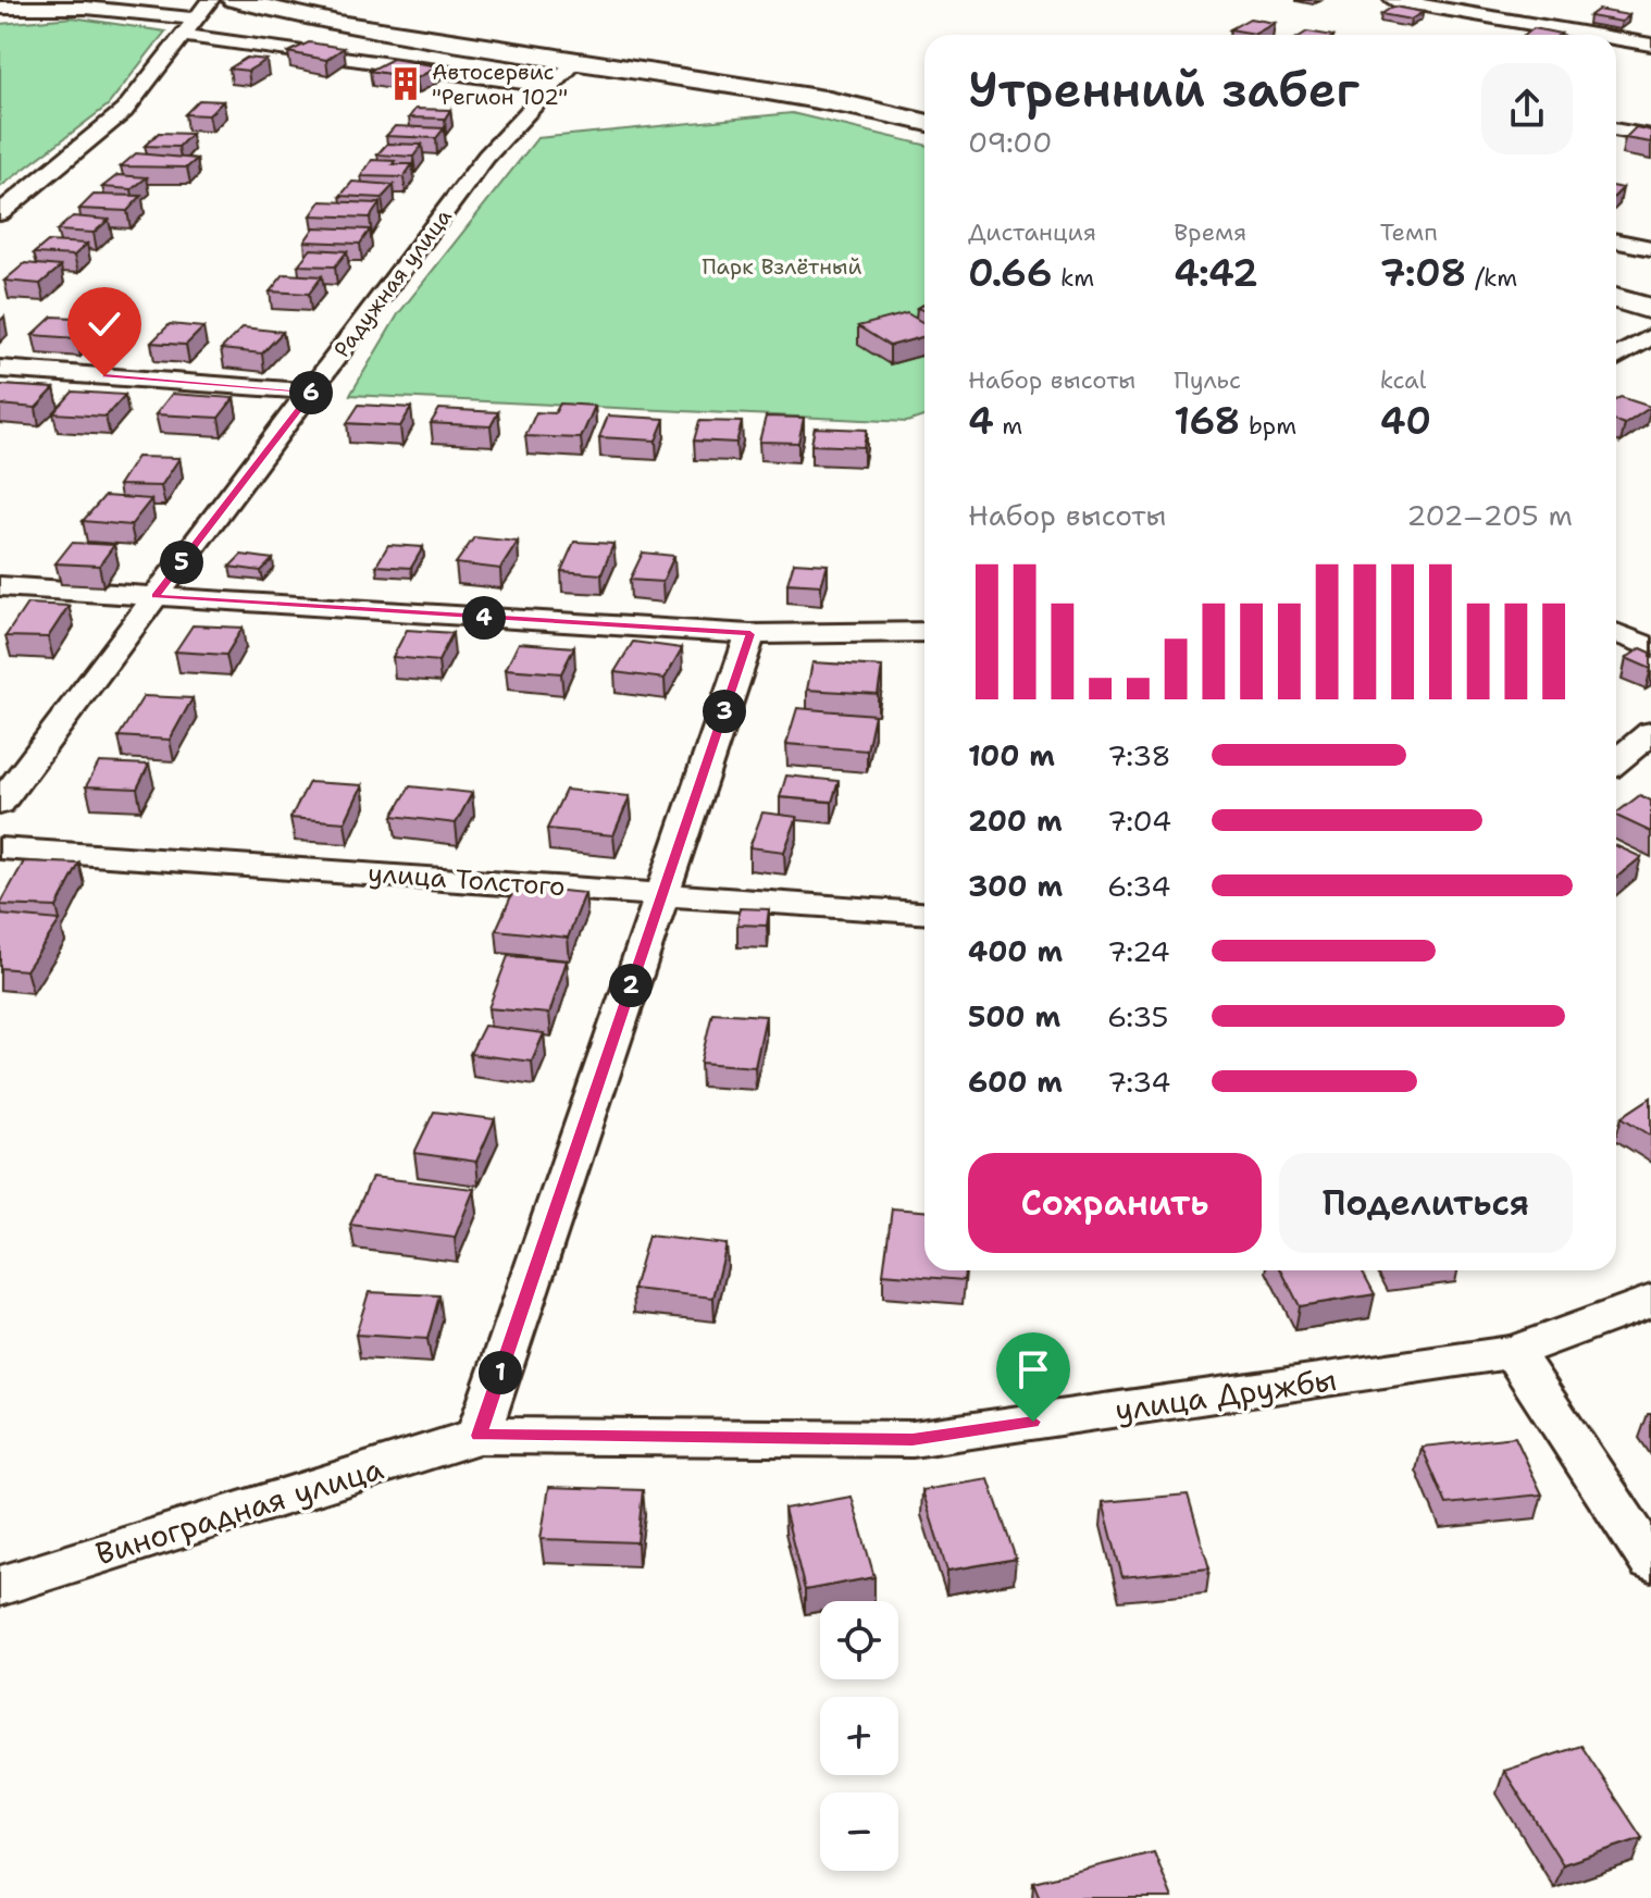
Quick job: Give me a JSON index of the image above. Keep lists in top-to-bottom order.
{
  "streets": {
    "street": [
      "Радужная улица",
      "улица Толстого",
      "улица Дружбы",
      "Виноградная улица"
    ]
  },
  "crossings": [
    ["улица Дружбы", "Виноградная улица"]
  ],
  "parks": ["Парк Взлётный"],
  "places": {
    "building": ["Автосервис \"Регион 102\""]
  },
  "page": {
    "heading": ["Утренний забег", "09:00"],
    "stats": [
      ["Дистанция", "0.66 km"],
      ["Время", "4:42"],
      ["Темп", "7:08 /km"],
      ["Набор высоты", "4 m"],
      ["Пульс", "168 bpm"],
      ["kcal", "40"]
    ],
    "pins": [
      "6",
      "5",
      "4",
      "3",
      "2",
      "1"
    ],
    "chart": ["Набор высоты", "202–205 m"],
    "list": [
      {
        "name": "100 m",
        "note": "7:38"
      },
      {
        "name": "200 m",
        "note": "7:04"
      },
      {
        "name": "300 m",
        "note": "6:34"
      },
      {
        "name": "400 m",
        "note": "7:24"
      },
      {
        "name": "500 m",
        "note": "6:35"
      },
      {
        "name": "600 m",
        "note": "7:34"
      }
    ],
    "buttons": ["Сохранить", "Поделиться"],
    "map_buttons": ["+", "−"]
  }
}
